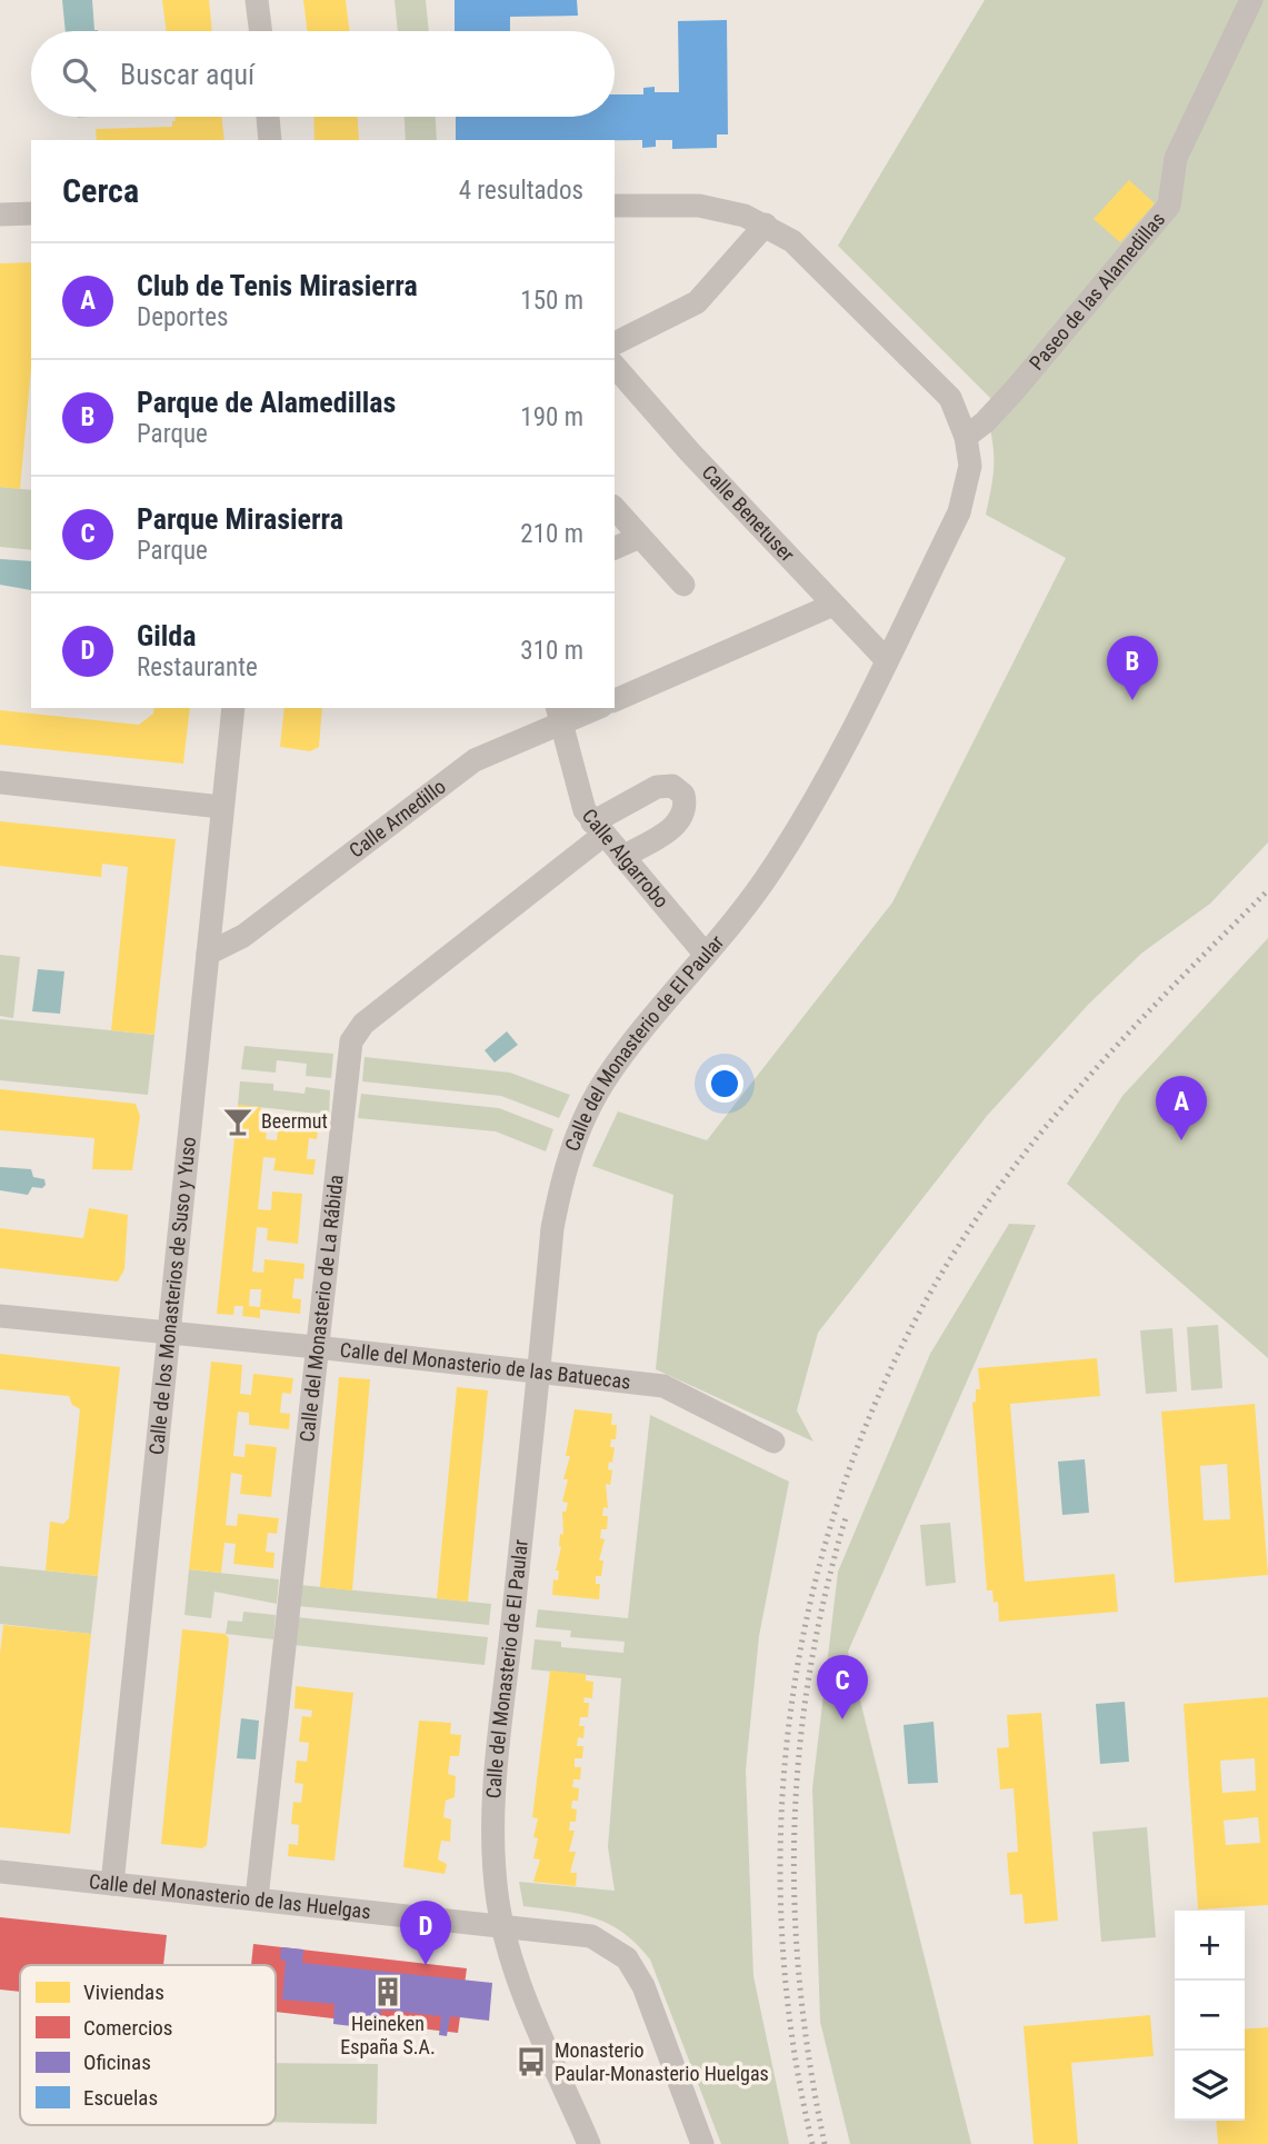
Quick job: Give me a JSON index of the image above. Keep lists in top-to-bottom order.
{
  "streets": {
    "street": [
      "Paseo de las Alamedillas",
      "Calle Benetuser",
      "Calle Arnedillo",
      "Calle Algarrobo",
      "Calle del Monasterio de El Paular",
      "Calle de los Monasterios de Suso y Yuso",
      "Calle del Monasterio de La Rábida",
      "Calle del Monasterio de las Batuecas",
      "Calle del Monasterio de las Huelgas"
    ]
  },
  "crossings": [
    ["Paseo de las Alamedillas", "Calle del Monasterio de El Paular"],
    ["Calle Benetuser", "Calle del Monasterio de El Paular"],
    ["Calle Arnedillo", "Calle Algarrobo"],
    ["Calle Arnedillo", "Calle de los Monasterios de Suso y Yuso"],
    ["Calle Algarrobo", "Calle del Monasterio de El Paular"],
    ["Calle Algarrobo", "Calle del Monasterio de La Rábida"],
    ["Calle del Monasterio de El Paular", "Calle del Monasterio de las Batuecas"],
    ["Calle del Monasterio de El Paular", "Calle del Monasterio de las Huelgas"],
    ["Calle de los Monasterios de Suso y Yuso", "Calle del Monasterio de las Batuecas"],
    ["Calle de los Monasterios de Suso y Yuso", "Calle del Monasterio de las Huelgas"],
    ["Calle del Monasterio de La Rábida", "Calle del Monasterio de las Batuecas"],
    ["Calle del Monasterio de La Rábida", "Calle del Monasterio de las Huelgas"]
  ],
  "places": {
    "bar": ["Beermut"],
    "building": ["Heineken España S.A."],
    "bus stop": ["Monasterio Paular-Monasterio Huelgas"]
  },
  "legend": [
    "Viviendas",
    "Comercios",
    "Oficinas",
    "Escuelas"
  ],
  "page": {
    "search": "Buscar aquí",
    "heading": ["Cerca", "4 resultados"],
    "list": [
      {
        "mark": "A",
        "name": "Club de Tenis Mirasierra",
        "note": "Deportes",
        "value": "150 m"
      },
      {
        "mark": "B",
        "name": "Parque de Alamedillas",
        "note": "Parque",
        "value": "190 m"
      },
      {
        "mark": "C",
        "name": "Parque Mirasierra",
        "note": "Parque",
        "value": "210 m"
      },
      {
        "mark": "D",
        "name": "Gilda",
        "note": "Restaurante",
        "value": "310 m"
      }
    ],
    "pins": [
      "B",
      "A",
      "C",
      "D"
    ],
    "map_buttons": ["+", "−"]
  }
}
